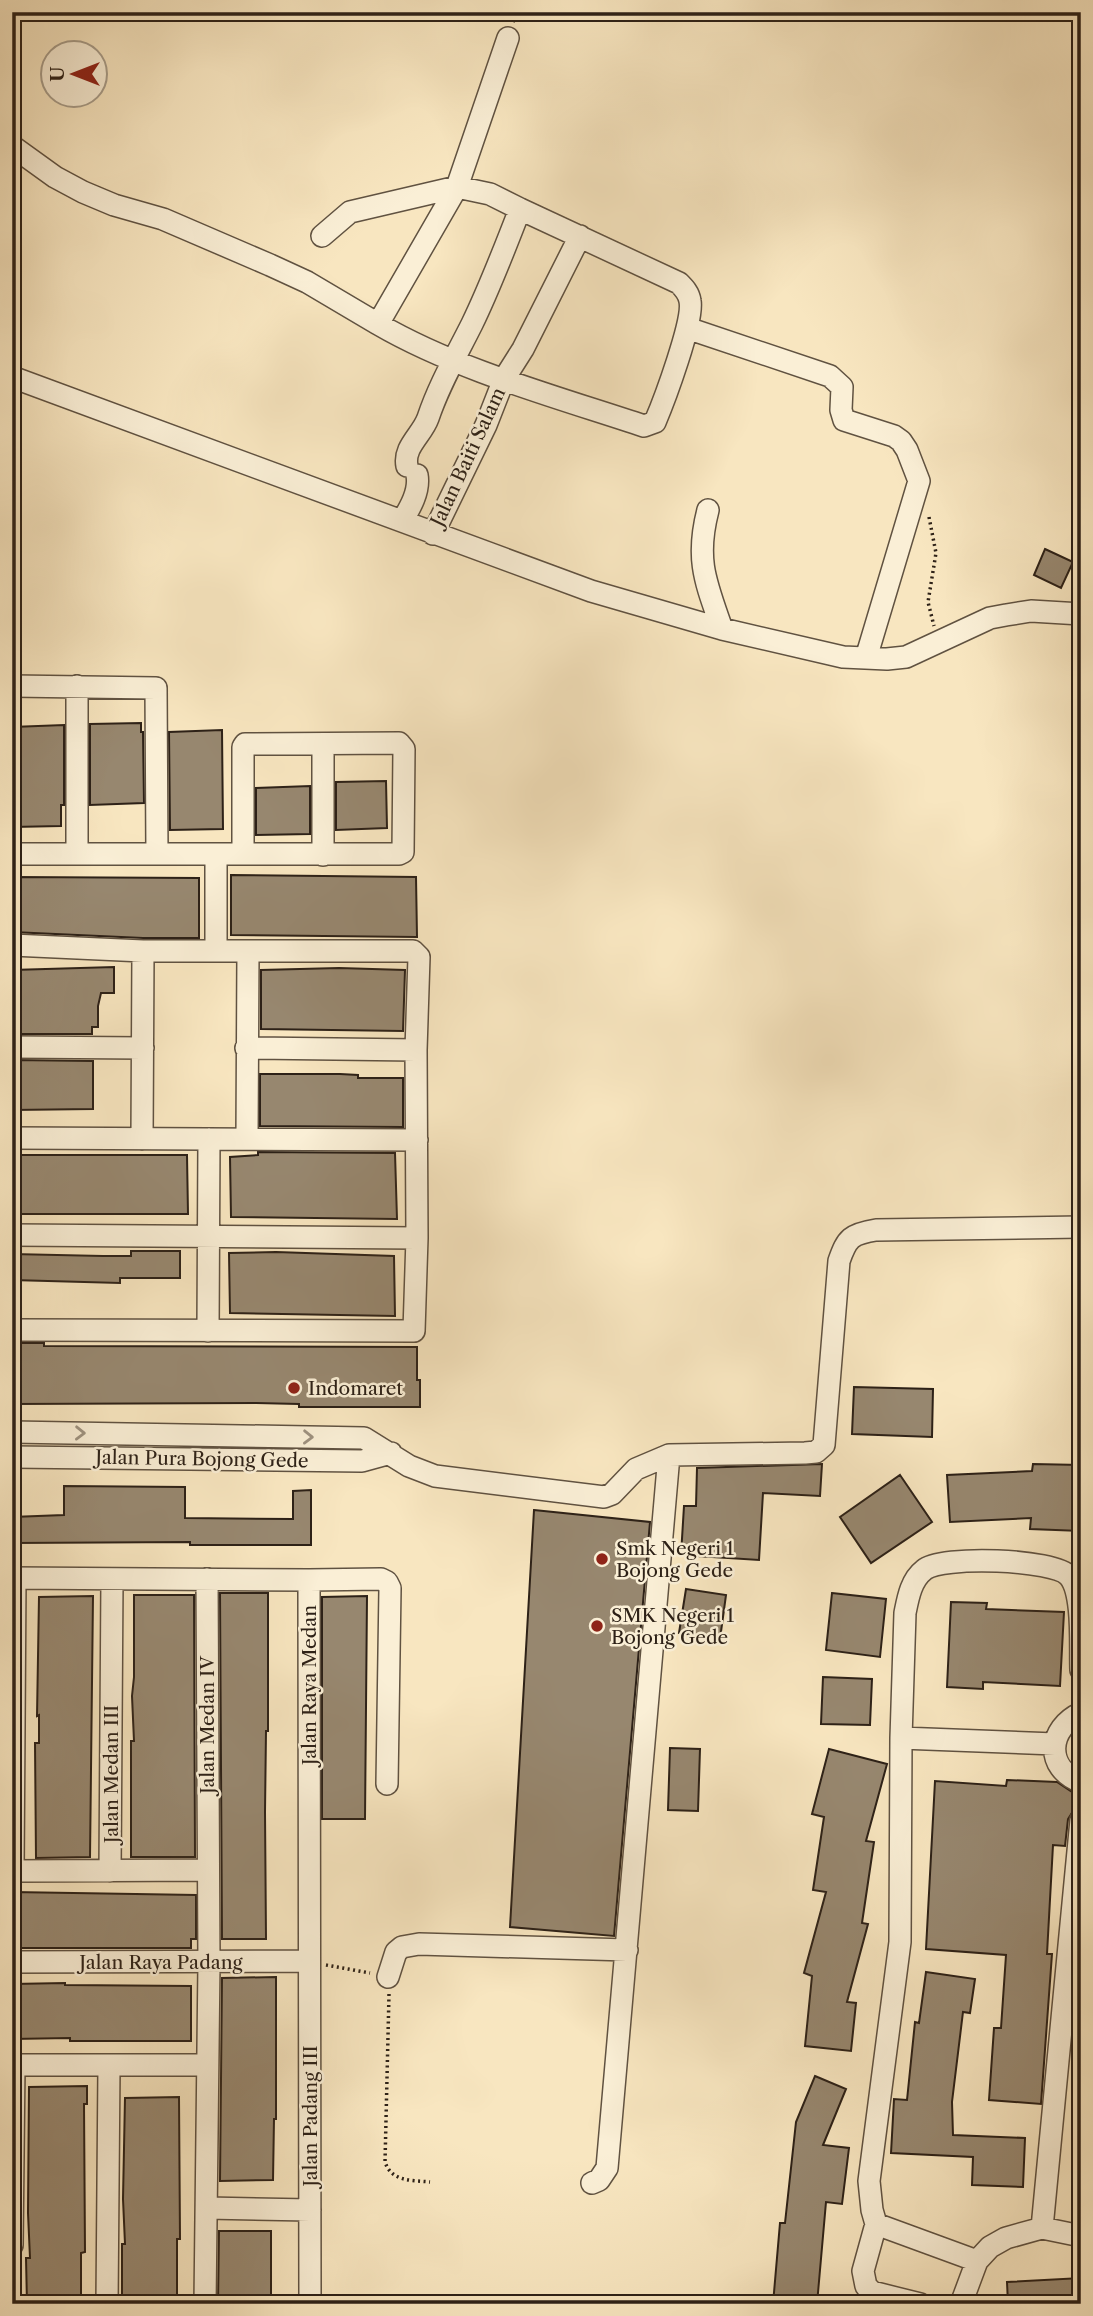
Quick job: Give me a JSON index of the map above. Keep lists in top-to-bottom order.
{
  "streets": {
    "street": [
      "Jalan Baiti Salam",
      "Jalan Pura Bojong Gede",
      "Jalan Raya Medan",
      "Jalan Medan IV",
      "Jalan Medan III",
      "Jalan Raya Padang",
      "Jalan Padang III"
    ]
  },
  "crossings": [
    ["Jalan Raya Medan", "Jalan Medan IV"],
    ["Jalan Raya Medan", "Jalan Medan III"],
    ["Jalan Raya Medan", "Jalan Raya Padang"],
    ["Jalan Raya Medan", "Jalan Padang III"],
    ["Jalan Medan IV", "Jalan Raya Padang"],
    ["Jalan Raya Padang", "Jalan Padang III"]
  ],
  "places": ["Indomaret", "Smk Negeri 1 Bojong Gede", "SMK Negeri 1 Bojong Gede"],
  "north": "left"
}
